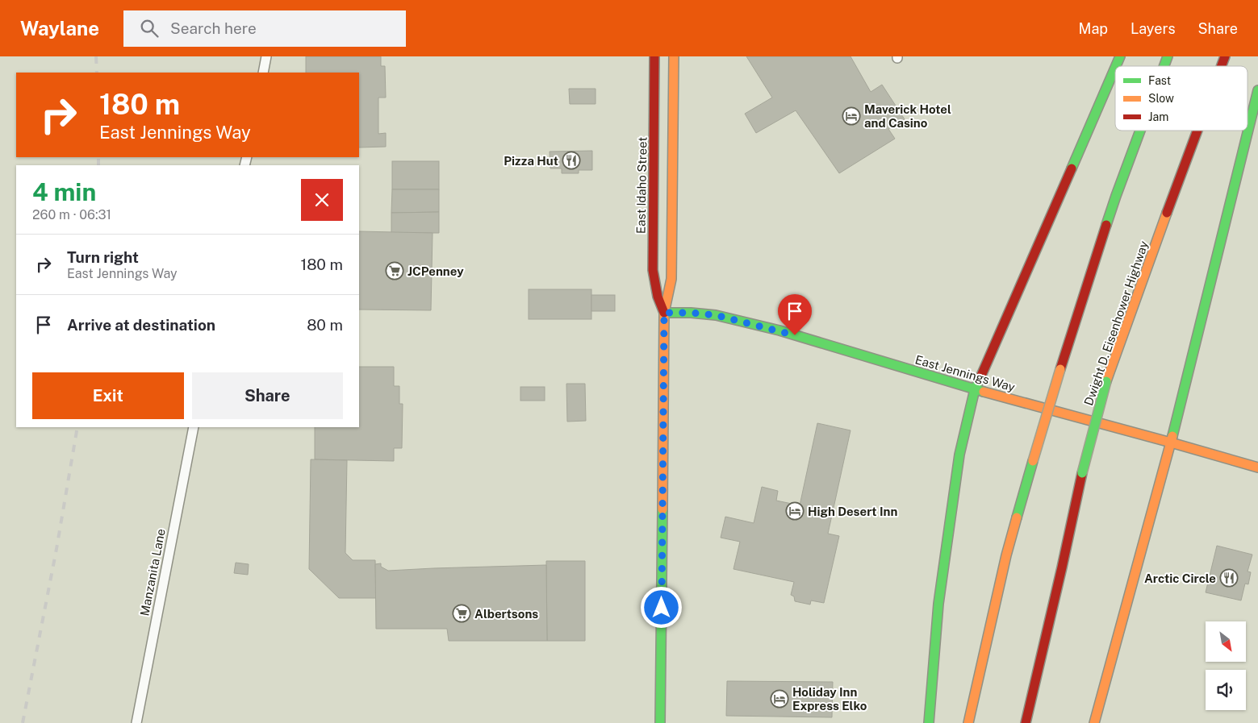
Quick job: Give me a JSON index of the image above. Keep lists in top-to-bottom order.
{
  "streets": {
    "main road": ["East Idaho Street", "Dwight D. Eisenhower Highway", "East Jennings Way"],
    "street": ["Manzanita Lane"]
  },
  "crossings": [
    ["East Idaho Street", "East Jennings Way"]
  ],
  "places": {
    "hotel": ["Maverick Hotel and Casino", "High Desert Inn", "Holiday Inn Express Elko"],
    "restaurant": ["Pizza Hut", "Arctic Circle"],
    "supermarket": ["JCPenney", "Albertsons"]
  },
  "legend": ["Fast", "Slow", "Jam"],
  "north": "bottom right",
  "page": {
    "header": "Waylane",
    "search": "Search here",
    "nav": ["Map", "Layers", "Share"],
    "turn": ["180 m", "East Jennings Way"],
    "heading": ["4 min", "260 m · 06:31"],
    "list": [
      {
        "name": "Turn right",
        "note": "East Jennings Way",
        "value": "180 m"
      },
      {
        "name": "Arrive at destination",
        "value": "80 m"
      }
    ],
    "buttons": ["Exit", "Share"]
  }
}
